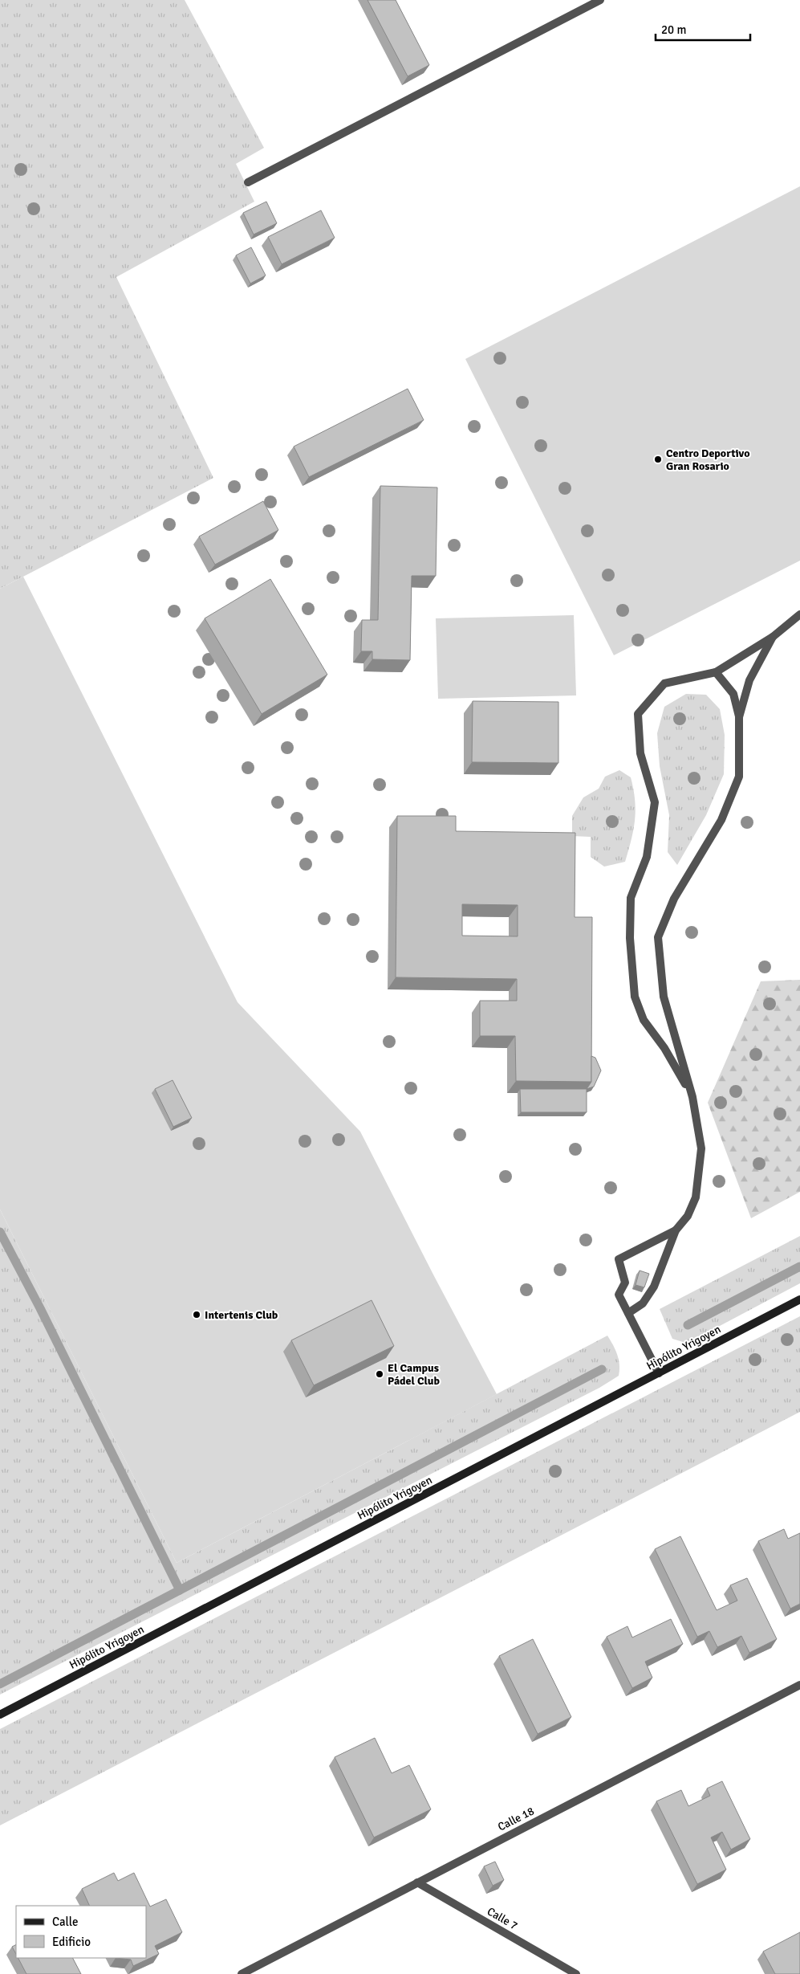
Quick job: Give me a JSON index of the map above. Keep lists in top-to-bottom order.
{
  "streets": {
    "main road": ["Hipólito Yrigoyen"],
    "street": ["Calle 18", "Calle 7"]
  },
  "crossings": [
    ["Calle 18", "Calle 7"]
  ],
  "places": ["Centro Deportivo Gran Rosario", "Intertenis Club", "El Campus Pádel Club"],
  "legend": ["Calle", "Edificio"],
  "scale_bar": "20 m"
}
